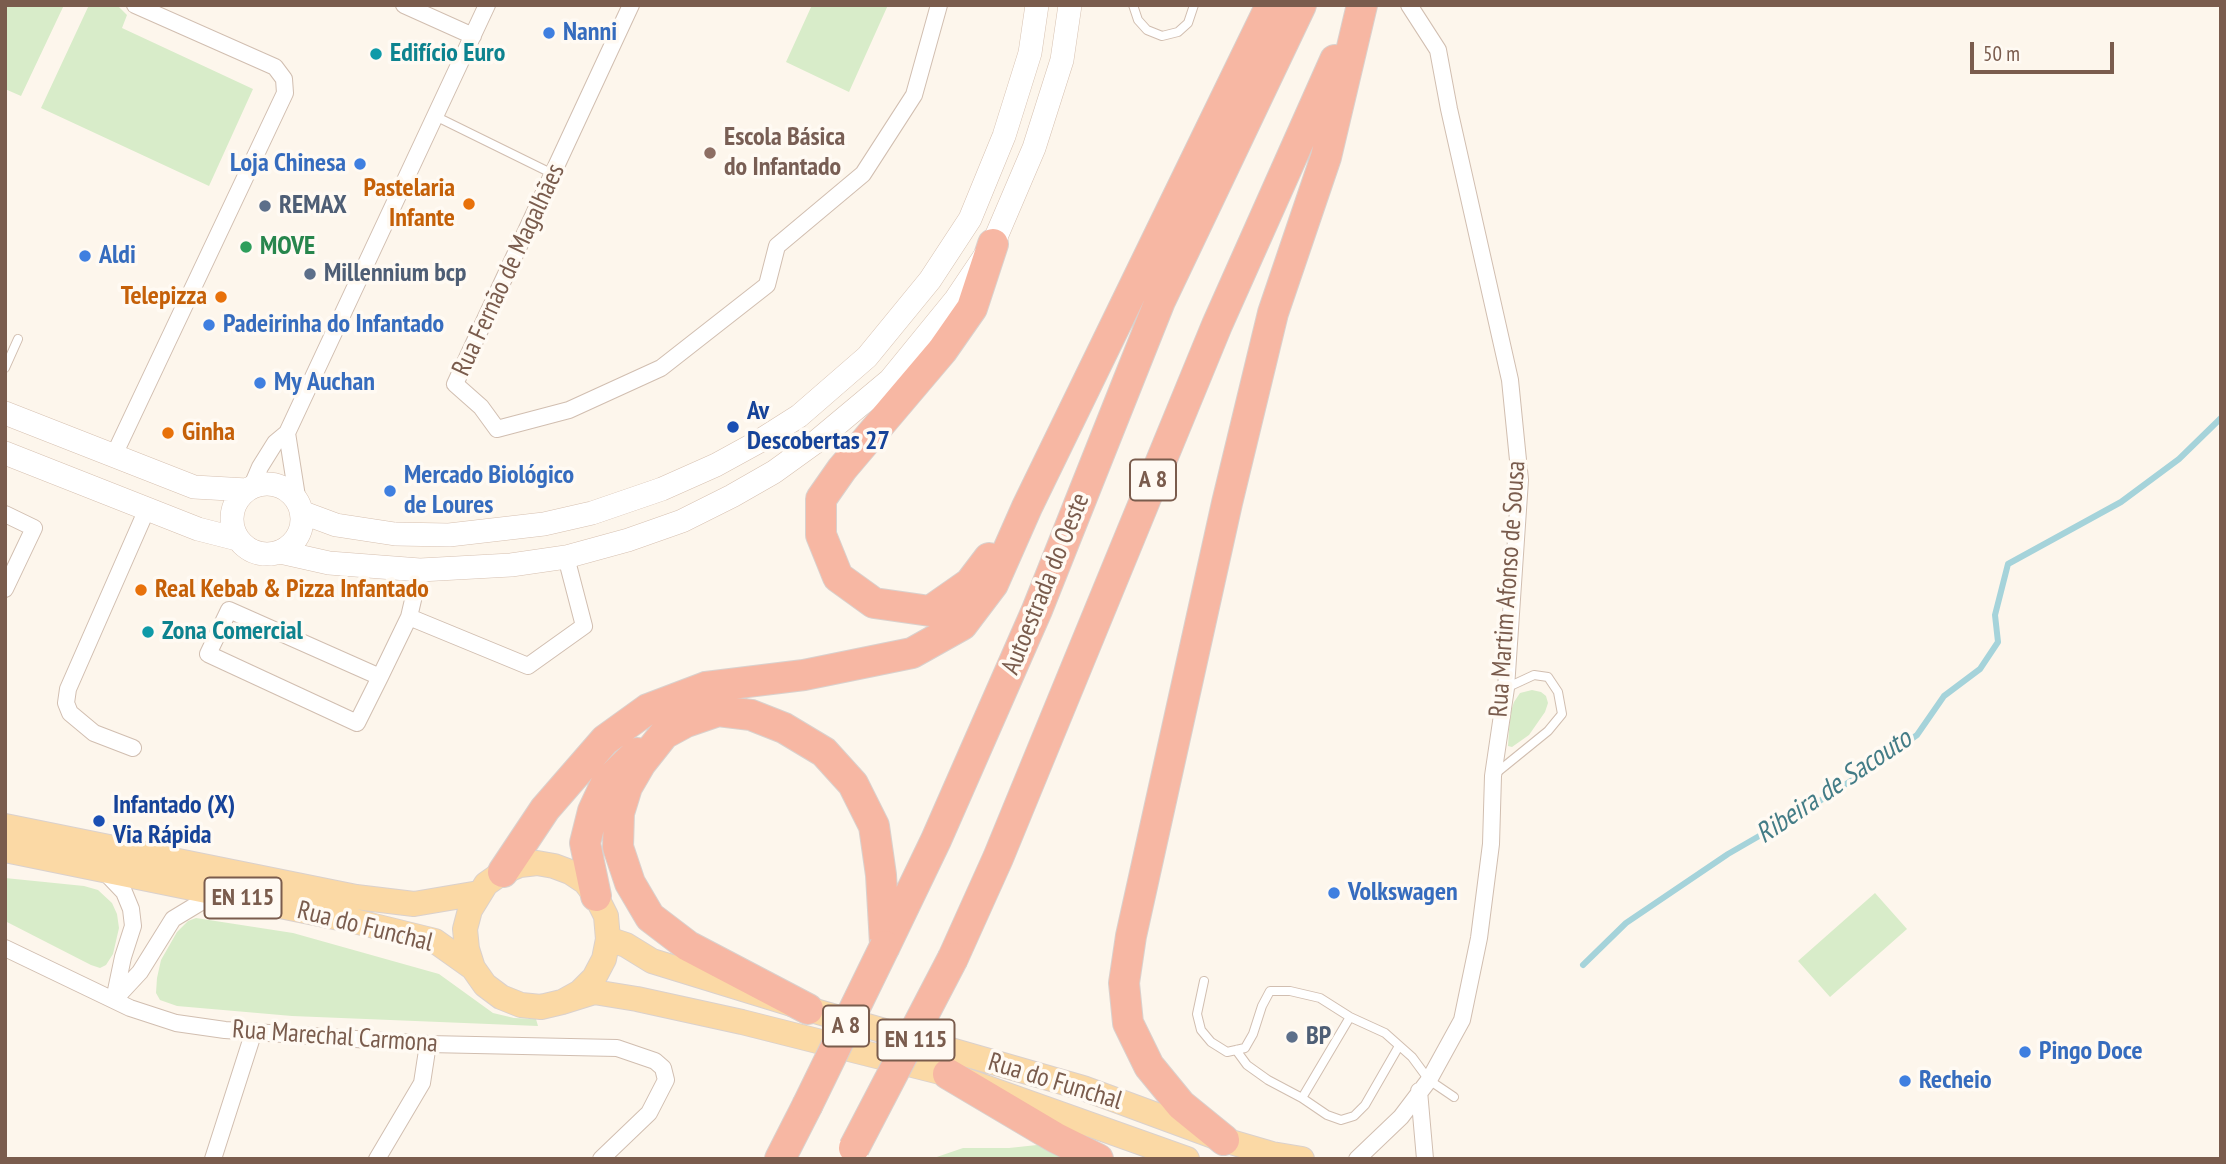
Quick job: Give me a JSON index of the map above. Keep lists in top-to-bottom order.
{
  "streets": {
    "highway": ["A 8", "Autoestrada do Oeste"],
    "main road": ["EN 115", "Rua do Funchal"],
    "street": ["Rua Fernão de Magalhães", "Rua Martim Afonso de Sousa", "Rua Marechal Carmona"]
  },
  "water": ["Ribeira de Sacouto"],
  "places": [
    "Nanni",
    "Edifício Euro",
    "Escola Básica do Infantado",
    "Loja Chinesa",
    "Pastelaria Infante",
    "REMAX",
    "MOVE",
    "Aldi",
    "Millennium bcp",
    "Telepizza",
    "Padeirinha do Infantado",
    "My Auchan",
    "Av Descobertas 27",
    "Ginha",
    "Mercado Biológico de Loures",
    "Real Kebab & Pizza Infantado",
    "Zona Comercial",
    "Infantado (X) Via Rápida",
    "Volkswagen",
    "BP",
    "Pingo Doce",
    "Recheio"
  ],
  "scale_bar": "50 m"
}
